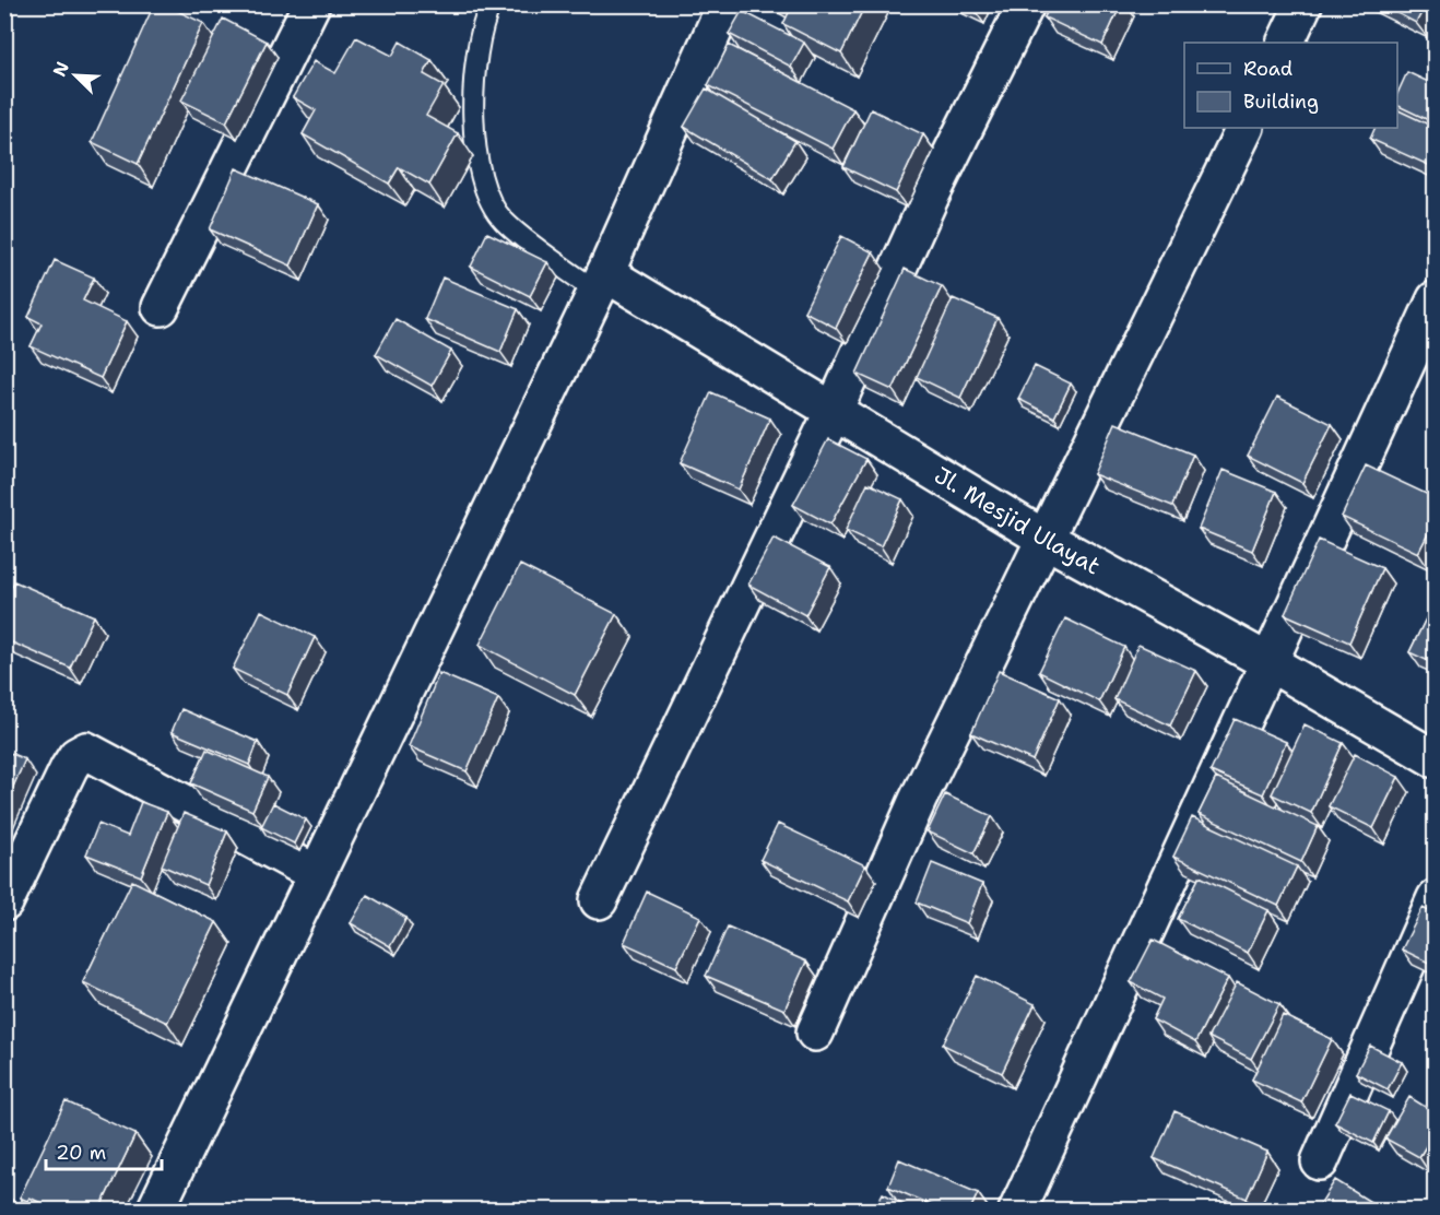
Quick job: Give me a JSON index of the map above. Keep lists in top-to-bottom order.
{
  "streets": {
    "street": ["Jl. Mesjid Ulayat"]
  },
  "legend": ["Road", "Building"],
  "scale_bar": "20 m",
  "north": "top left"
}
